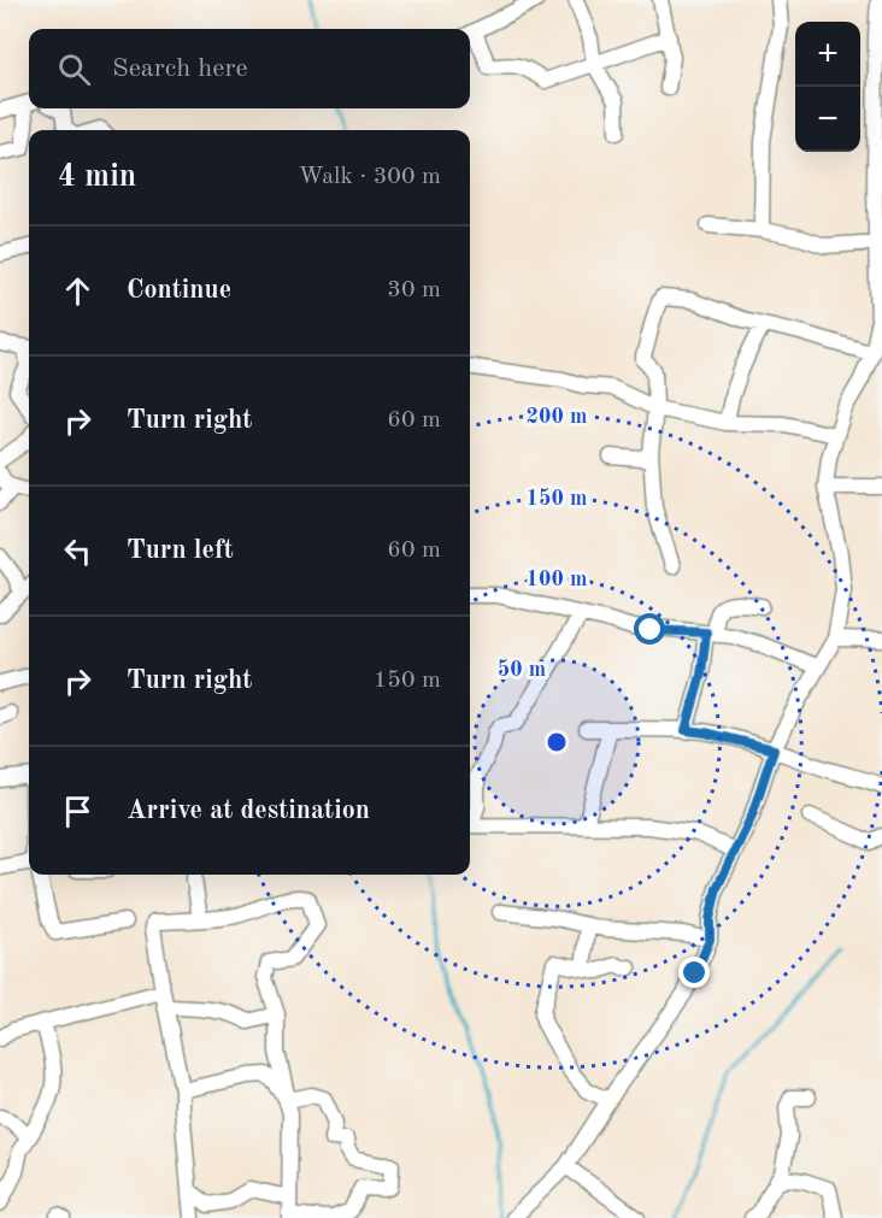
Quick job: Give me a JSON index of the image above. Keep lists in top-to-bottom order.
{
  "page": {
    "map_buttons": ["+", "−"],
    "search": "Search here",
    "heading": ["4 min", "Walk · 300 m"],
    "list": [
      ["Continue", "30 m"],
      ["Turn right", "60 m"],
      ["Turn left", "60 m"],
      ["Turn right", "150 m"],
      "Arrive at destination"
    ]
  },
  "rings": [
    "200 m",
    "150 m",
    "100 m",
    "50 m"
  ]
}
